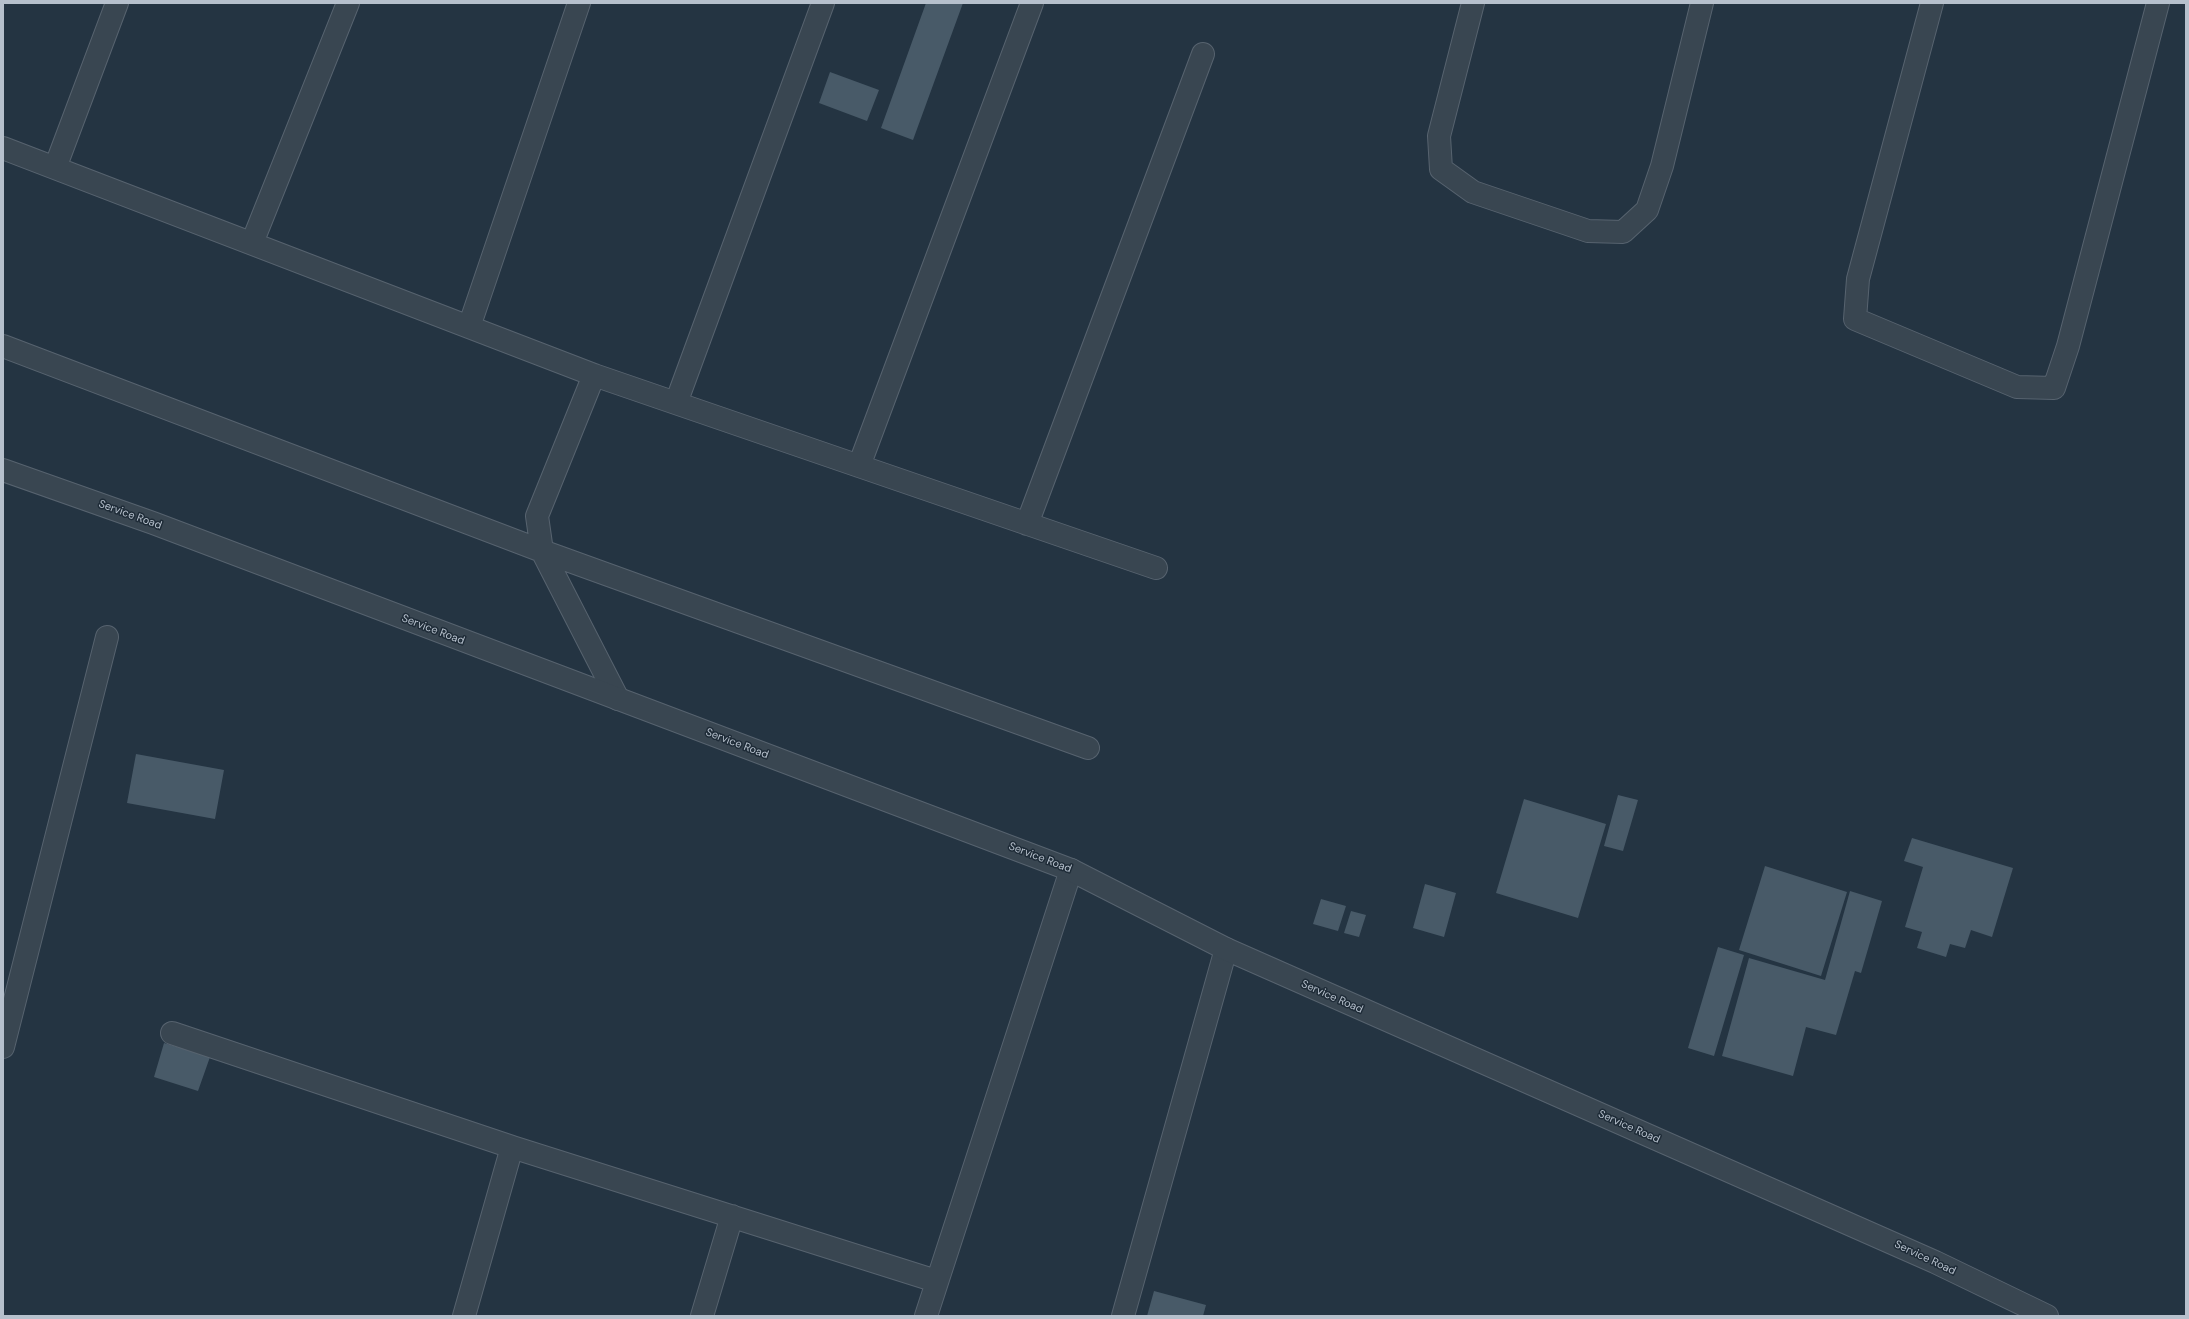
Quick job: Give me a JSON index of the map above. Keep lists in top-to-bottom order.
{
  "streets": {
    "street": ["Service Road"]
  }
}
